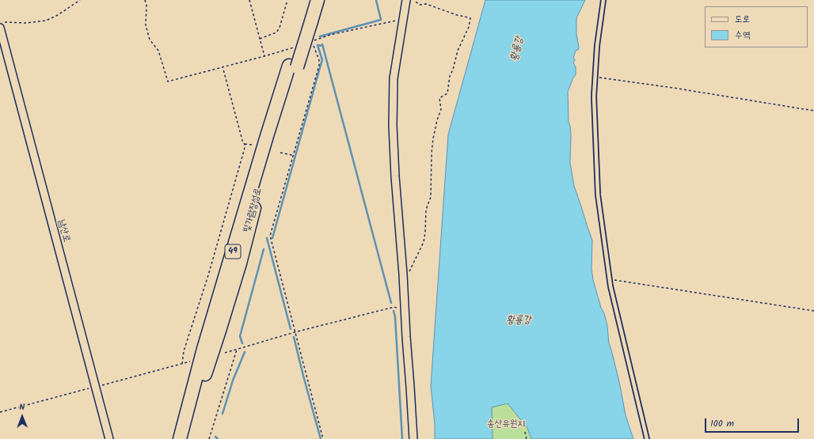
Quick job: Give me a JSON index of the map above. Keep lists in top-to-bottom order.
{
  "streets": {
    "highway": ["빛가람장성로", "49"],
    "street": ["남산로"]
  },
  "water": ["황룡강"],
  "parks": ["송산유원지"],
  "legend": ["도로", "수역"],
  "scale_bar": "100 m",
  "north": "top"
}
